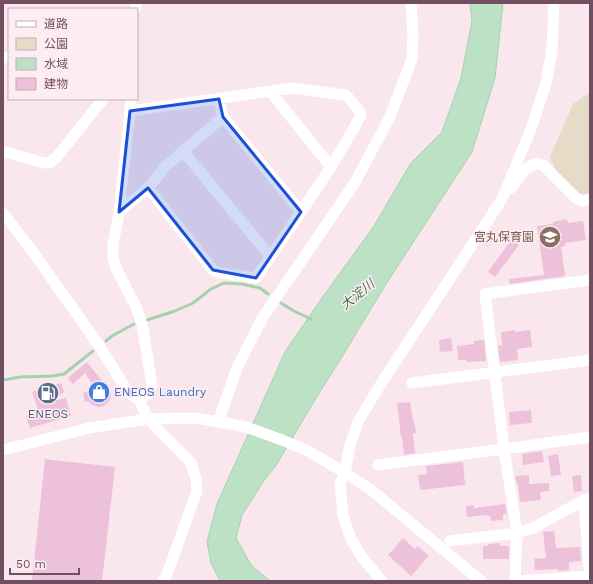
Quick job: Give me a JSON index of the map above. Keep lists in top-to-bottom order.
{
  "water": ["大淀川"],
  "places": {
    "school or university": ["宮丸保育園"],
    "shop": ["ENEOS Laundry"],
    "fuel station": ["ENEOS"]
  },
  "legend": [
    "道路",
    "公園",
    "水域",
    "建物"
  ],
  "scale_bar": "50 m"
}
